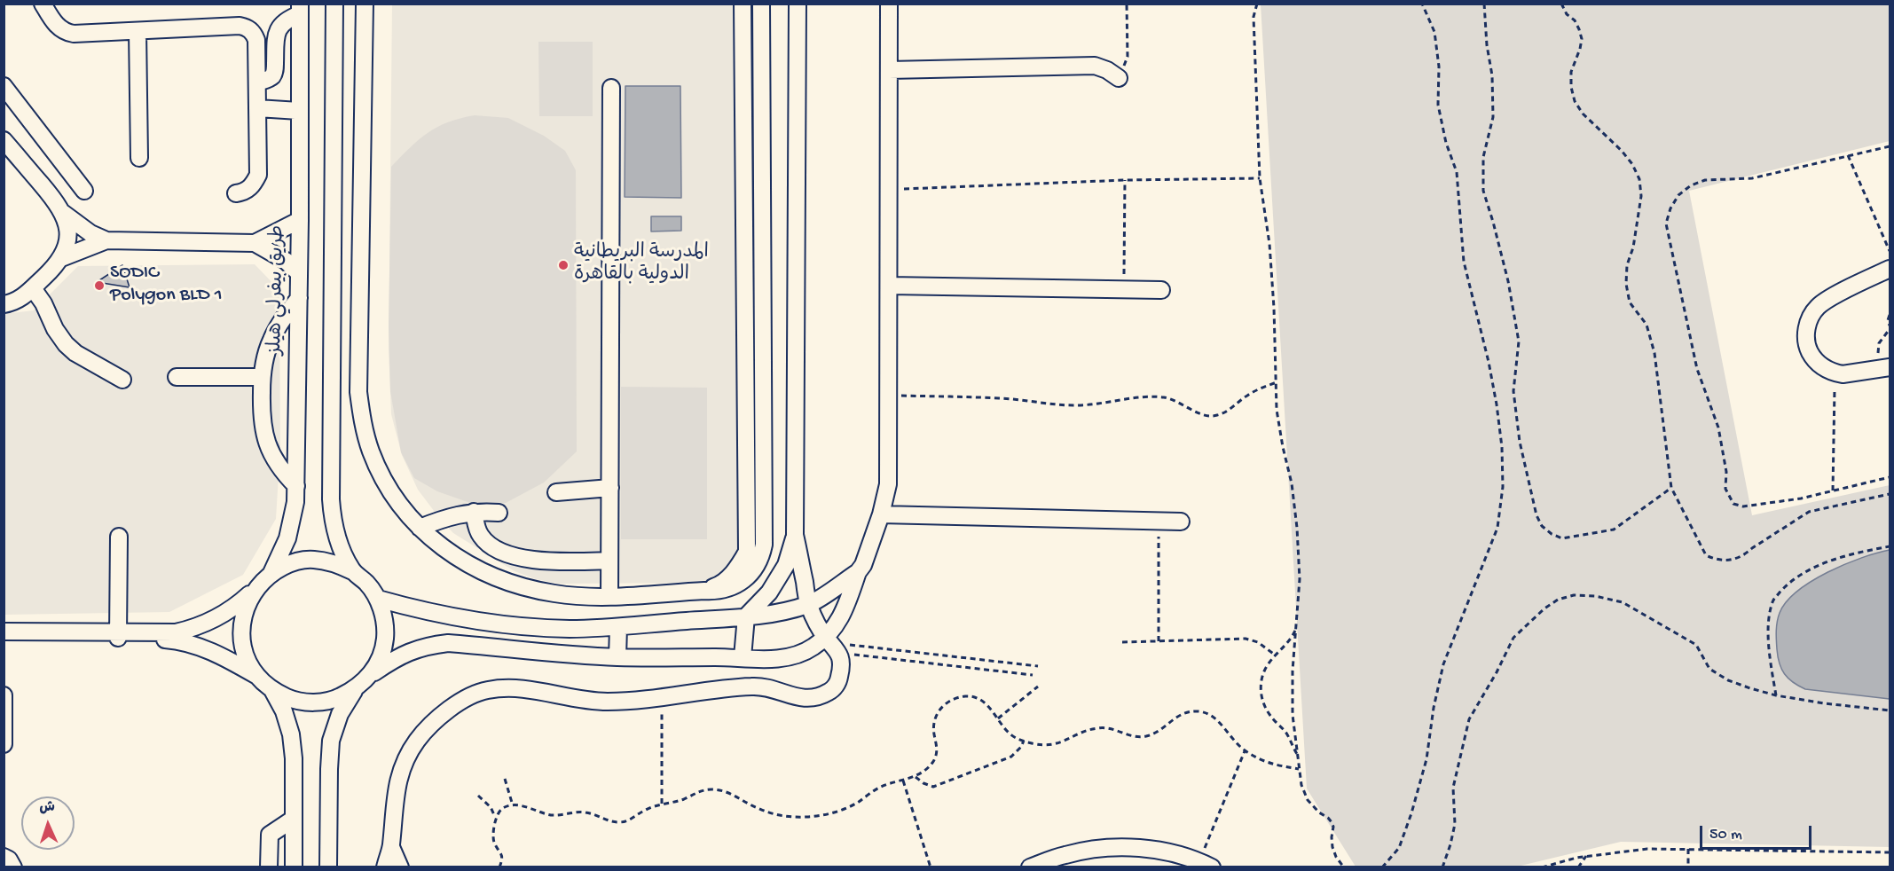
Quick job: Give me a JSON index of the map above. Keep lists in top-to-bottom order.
{
  "streets": {
    "street": ["طريق بيفرلي هيلز"]
  },
  "places": ["المدرسة البريطانية الدولية بالقاهرة", "SODIC Polygon BLD 1"],
  "scale_bar": "50 m",
  "north": "top"
}
